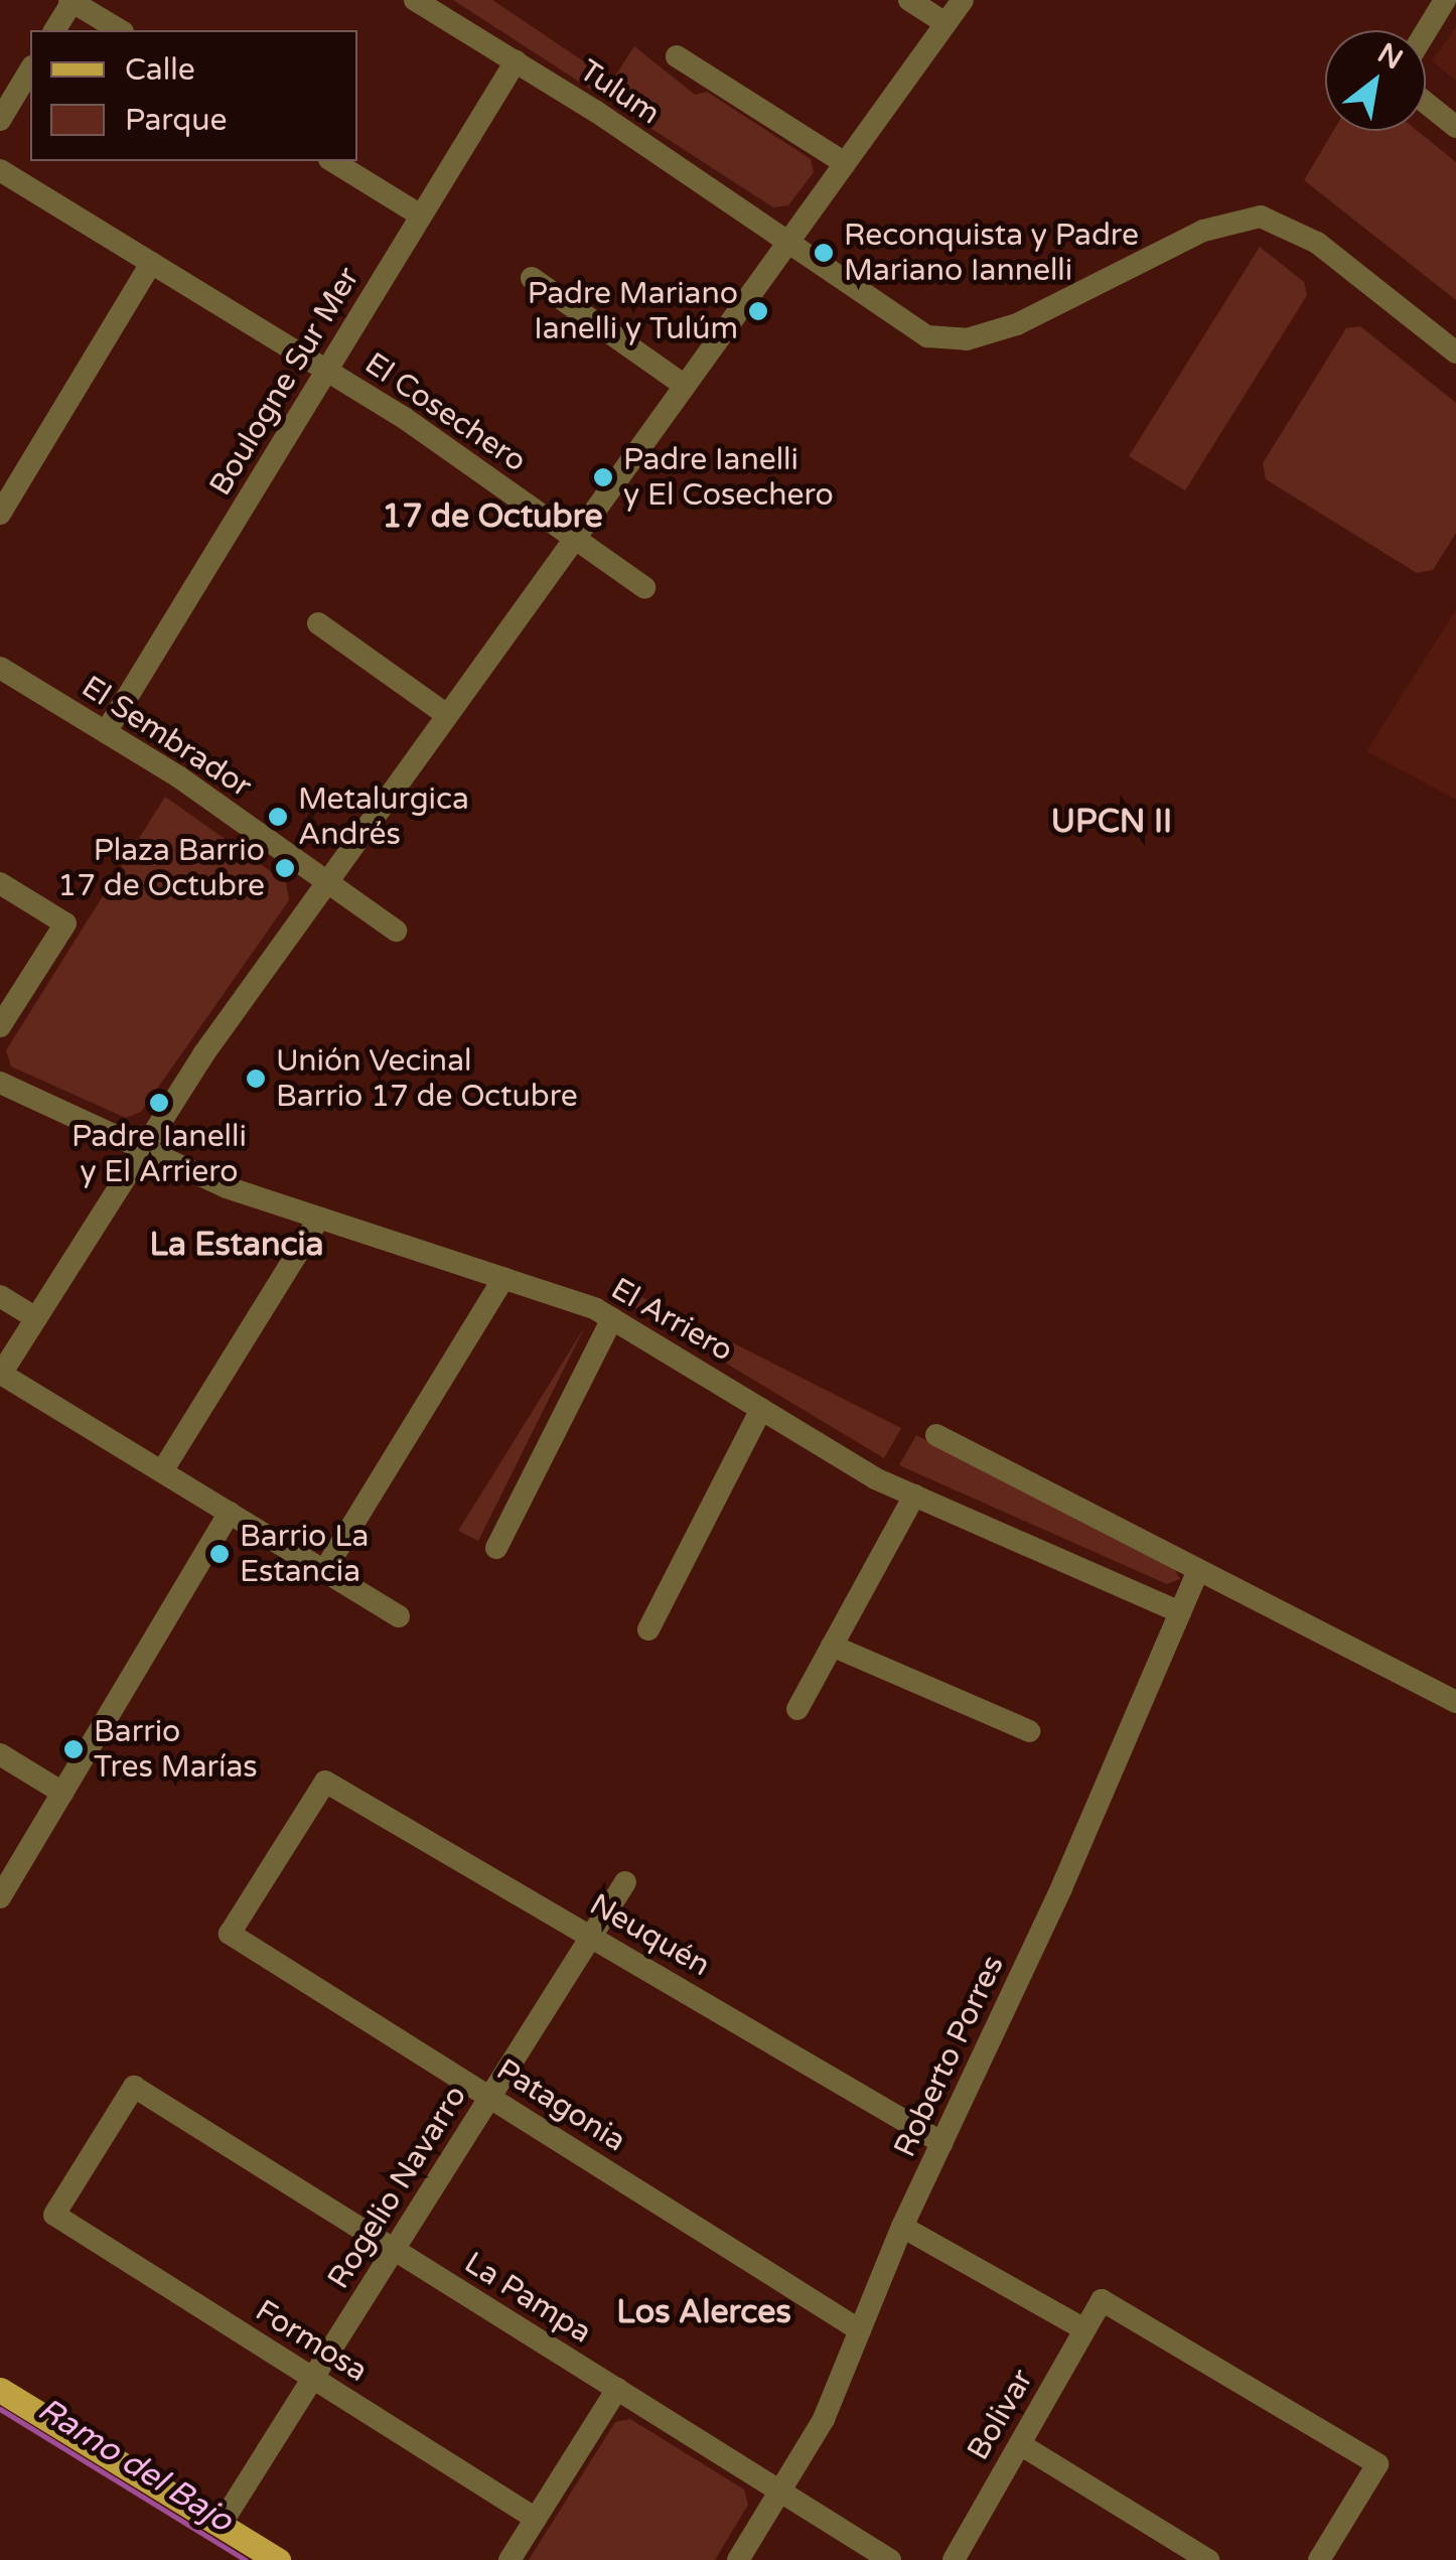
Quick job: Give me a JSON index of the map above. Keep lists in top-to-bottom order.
{
  "streets": {
    "street": [
      "Tulum",
      "Boulogne Sur Mer",
      "El Cosechero",
      "El Sembrador",
      "El Arriero",
      "Neuquén",
      "Roberto Porres",
      "Patagonia",
      "Rogelio Navarro",
      "La Pampa",
      "Formosa",
      "Bolivar"
    ]
  },
  "crossings": [
    ["Tulum", "Boulogne Sur Mer"],
    ["Boulogne Sur Mer", "El Cosechero"],
    ["Boulogne Sur Mer", "El Sembrador"],
    ["El Arriero", "Roberto Porres"],
    ["Neuquén", "Roberto Porres"],
    ["Neuquén", "Patagonia"],
    ["Neuquén", "Rogelio Navarro"],
    ["Roberto Porres", "Patagonia"],
    ["Roberto Porres", "La Pampa"],
    ["Patagonia", "Rogelio Navarro"],
    ["Rogelio Navarro", "La Pampa"],
    ["Rogelio Navarro", "Formosa"],
    ["La Pampa", "Formosa"]
  ],
  "districts": [
    "17 de Octubre",
    "UPCN II",
    "La Estancia",
    "Los Alerces"
  ],
  "water": ["Ramo del Bajo"],
  "places": [
    "Reconquista y Padre Mariano Iannelli",
    "Padre Mariano Ianelli y Tulúm",
    "Padre Ianelli y El Cosechero",
    "Metalurgica Andrés",
    "Plaza Barrio 17 de Octubre",
    "Unión Vecinal Barrio 17 de Octubre",
    "Padre Ianelli y El Arriero",
    "Barrio La Estancia",
    "Barrio Tres Marías"
  ],
  "legend": ["Calle", "Parque"],
  "north": "top right"
}
